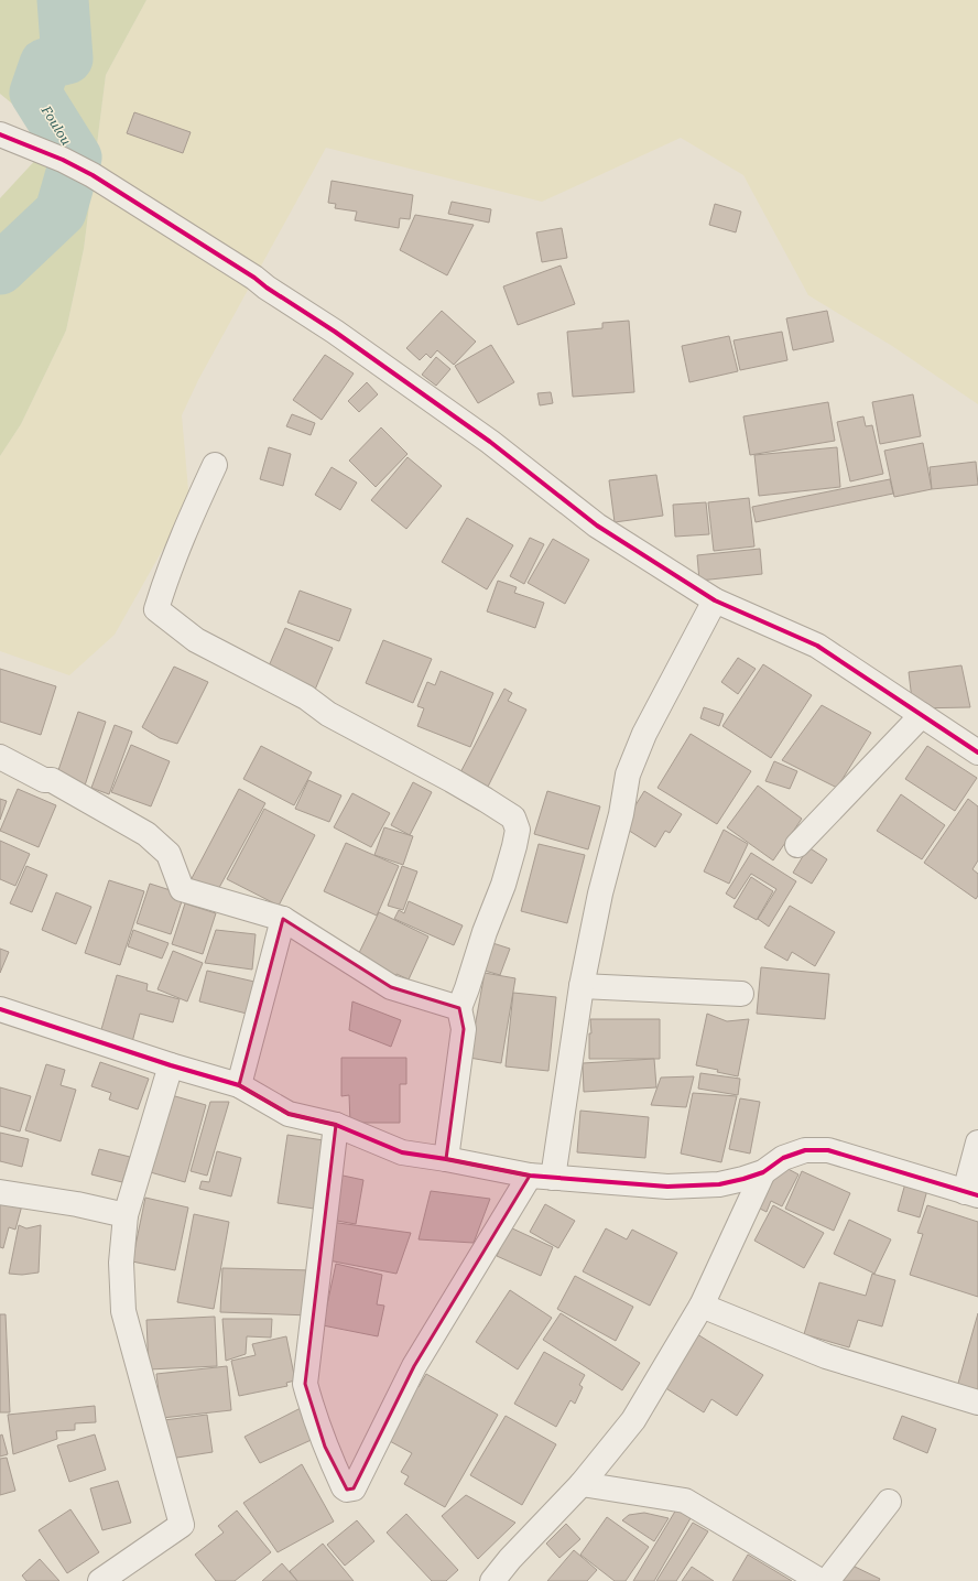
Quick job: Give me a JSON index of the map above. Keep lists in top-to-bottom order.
{
  "water": ["Foulou"]
}
